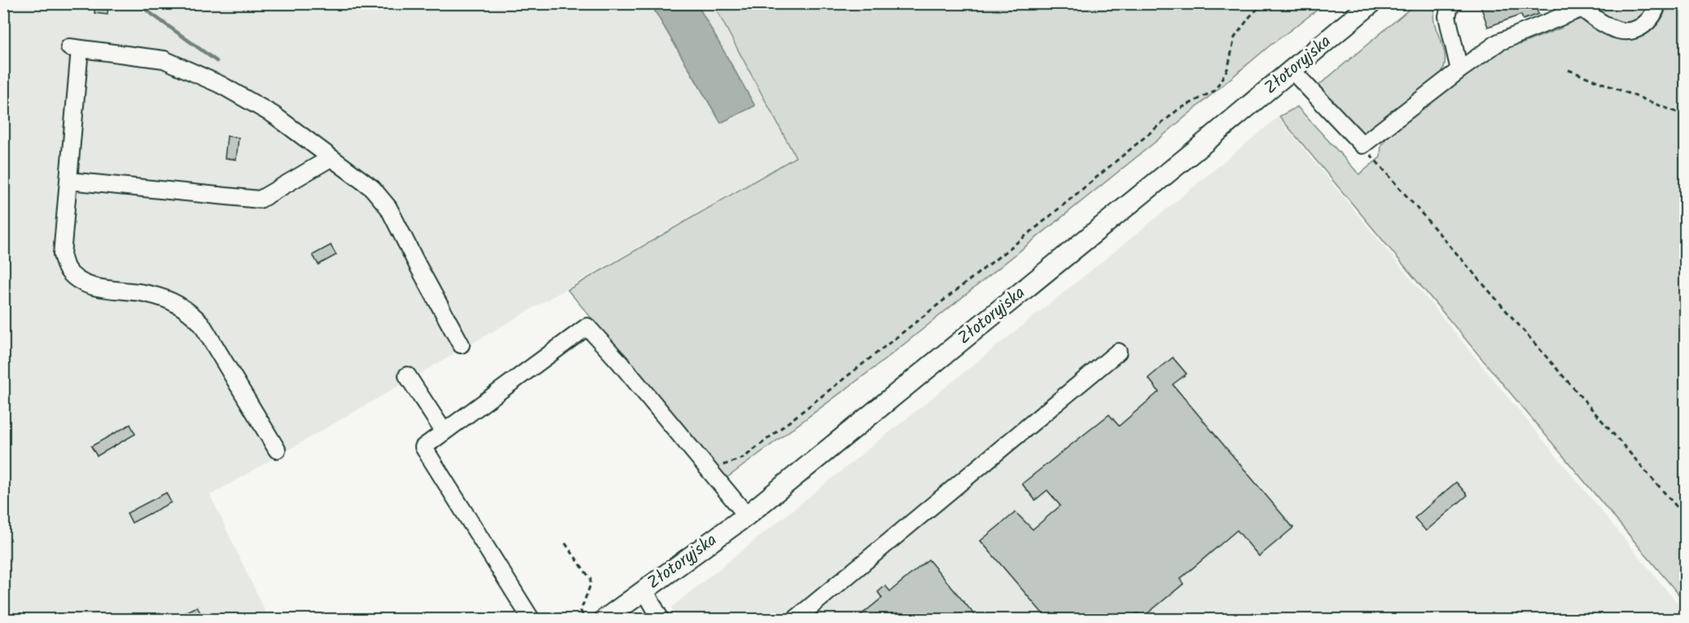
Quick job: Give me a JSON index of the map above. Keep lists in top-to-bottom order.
{
  "streets": {
    "main road": ["Złotoryjska"]
  }
}
